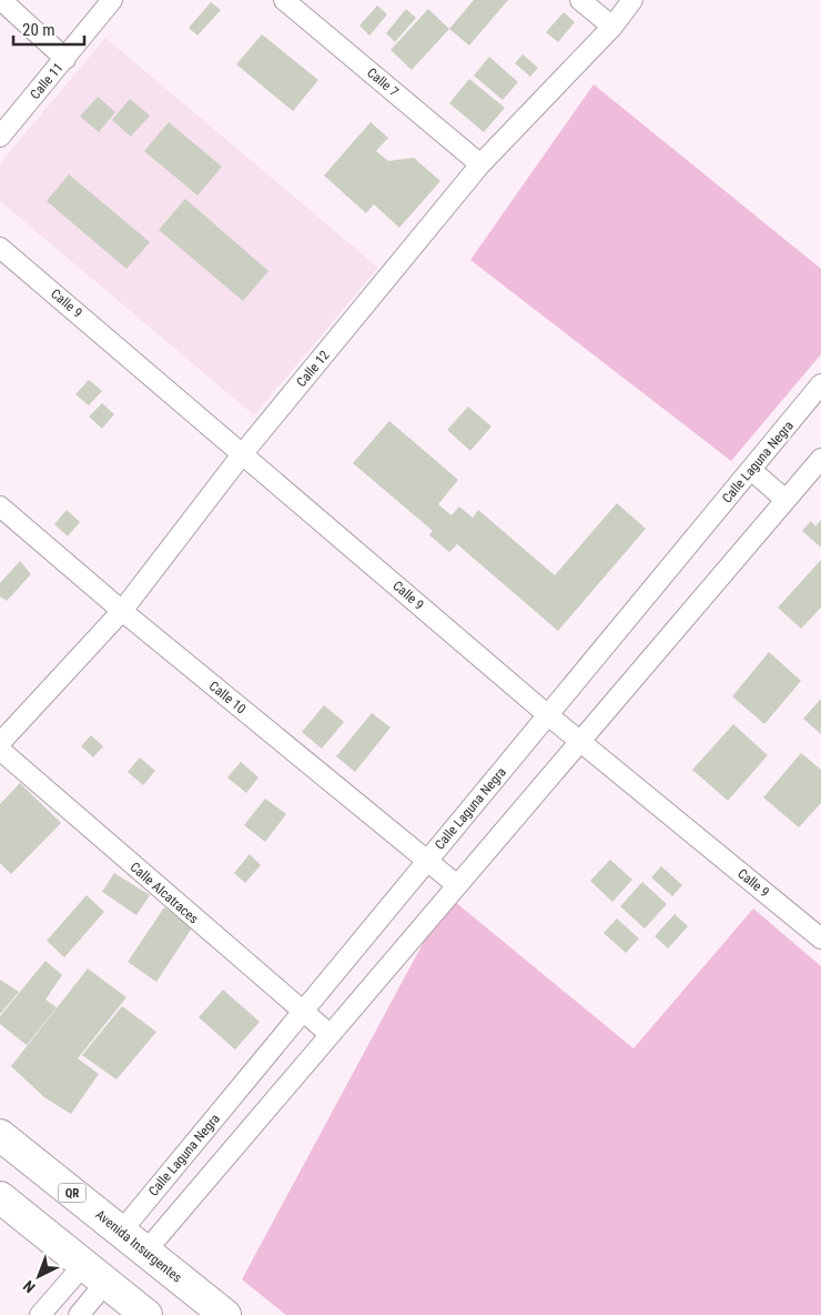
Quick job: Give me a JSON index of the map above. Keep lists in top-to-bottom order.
{
  "streets": {
    "main road": ["QR", "Avenida Insurgentes"],
    "street": [
      "Calle 11",
      "Calle 7",
      "Calle 9",
      "Calle 12",
      "Calle Laguna Negra",
      "Calle 10",
      "Calle Alcatraces"
    ]
  },
  "crossings": [
    ["Calle 7", "Calle 12"],
    ["Calle 9", "Calle 12"],
    ["Calle 9", "Calle Laguna Negra"],
    ["Calle 12", "Calle 10"],
    ["Calle Laguna Negra", "Calle 10"],
    ["Calle Laguna Negra", "Calle Alcatraces"],
    ["Calle Laguna Negra", "Avenida Insurgentes"]
  ],
  "scale_bar": "20 m",
  "north": "bottom left"
}
